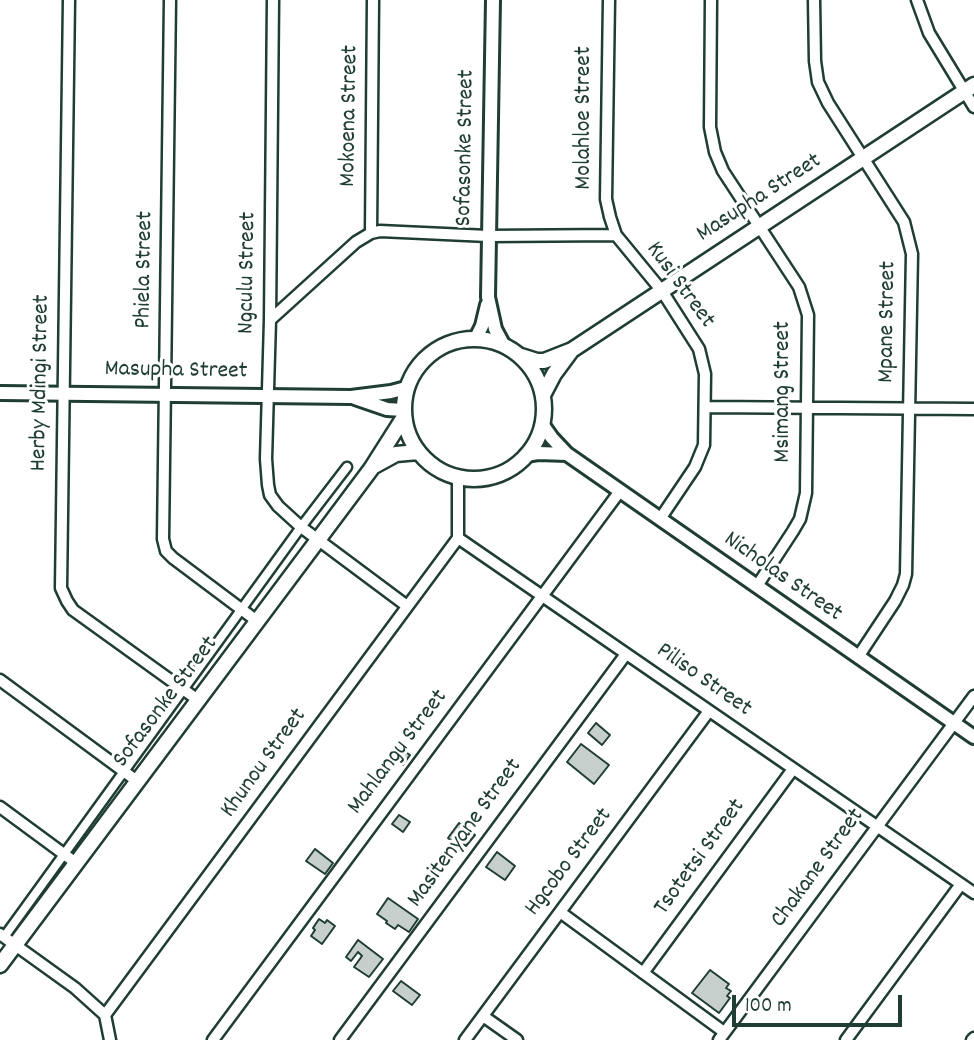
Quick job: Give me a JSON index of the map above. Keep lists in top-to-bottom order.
{
  "streets": {
    "main road": ["Sofasonke Street", "Masupha Street"],
    "street": [
      "Mokoena Street",
      "Molahloe Street",
      "Phiela Street",
      "Ngculu Street",
      "Kusi Street",
      "Mpane Street",
      "Herby Mdingi Street",
      "Msimang Street",
      "Nicholas Street",
      "Piliso Street",
      "Mahlangu Street",
      "Khunou Street",
      "Masitenyane Street",
      "Tsotetsi Street",
      "Hgcobo Street",
      "Chakane Street"
    ]
  },
  "crossings": [
    ["Molahloe Street", "Kusi Street"],
    ["Sofasonke Street", "Masupha Street"],
    ["Sofasonke Street", "Phiela Street"],
    ["Sofasonke Street", "Ngculu Street"],
    ["Sofasonke Street", "Herby Mdingi Street"],
    ["Sofasonke Street", "Nicholas Street"],
    ["Masupha Street", "Phiela Street"],
    ["Masupha Street", "Ngculu Street"],
    ["Masupha Street", "Kusi Street"],
    ["Masupha Street", "Mpane Street"],
    ["Masupha Street", "Herby Mdingi Street"],
    ["Masupha Street", "Msimang Street"],
    ["Masupha Street", "Nicholas Street"],
    ["Ngculu Street", "Khunou Street"],
    ["Kusi Street", "Nicholas Street"],
    ["Mpane Street", "Nicholas Street"],
    ["Msimang Street", "Nicholas Street"],
    ["Nicholas Street", "Mahlangu Street"],
    ["Nicholas Street", "Chakane Street"],
    ["Piliso Street", "Mahlangu Street"],
    ["Piliso Street", "Khunou Street"],
    ["Piliso Street", "Masitenyane Street"],
    ["Piliso Street", "Tsotetsi Street"],
    ["Piliso Street", "Hgcobo Street"],
    ["Piliso Street", "Chakane Street"]
  ],
  "scale_bar": "100 m"
}
